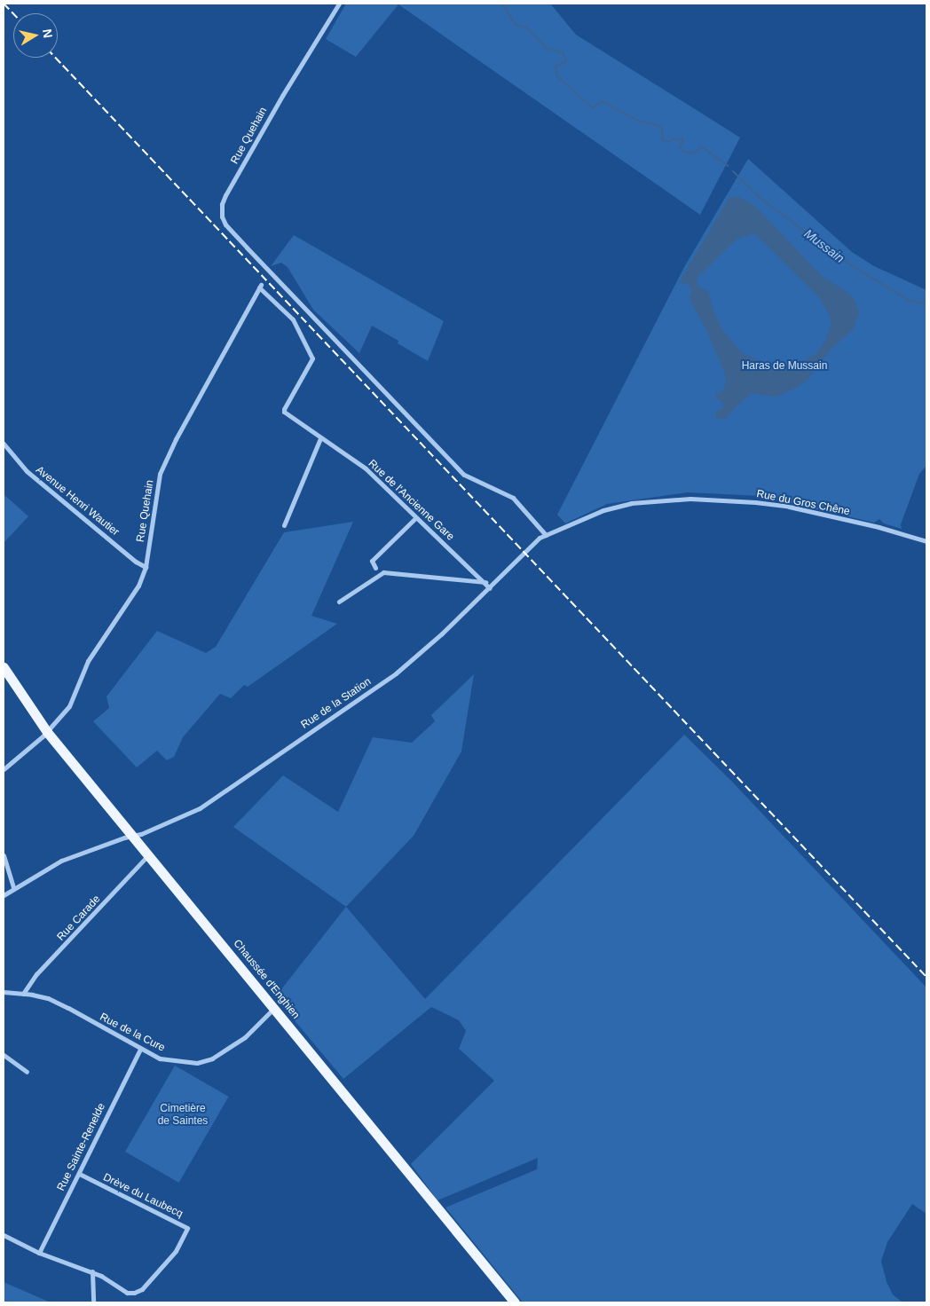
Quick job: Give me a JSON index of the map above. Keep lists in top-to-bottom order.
{
  "streets": {
    "main road": ["Chaussée d'Enghien"],
    "street": [
      "Rue Quehain",
      "Rue de l'Ancienne Gare",
      "Avenue Henri Wautier",
      "Rue du Gros Chêne",
      "Rue de la Station",
      "Rue Carade",
      "Rue de la Cure",
      "Rue Sainte-Renelde",
      "Drève du Laubecq"
    ]
  },
  "crossings": [
    ["Rue Quehain", "Rue de l'Ancienne Gare"],
    ["Rue Quehain", "Avenue Henri Wautier"],
    ["Rue Quehain", "Rue du Gros Chêne"],
    ["Rue Quehain", "Chaussée d'Enghien"],
    ["Rue de l'Ancienne Gare", "Rue de la Station"],
    ["Rue du Gros Chêne", "Rue de la Station"],
    ["Rue de la Station", "Chaussée d'Enghien"],
    ["Rue Carade", "Chaussée d'Enghien"],
    ["Rue Carade", "Rue de la Cure"],
    ["Chaussée d'Enghien", "Rue de la Cure"],
    ["Rue de la Cure", "Rue Sainte-Renelde"],
    ["Rue Sainte-Renelde", "Drève du Laubecq"]
  ],
  "water": ["Mussain"],
  "parks": ["Haras de Mussain", "Cimetière de Saintes"],
  "north": "right"
}
